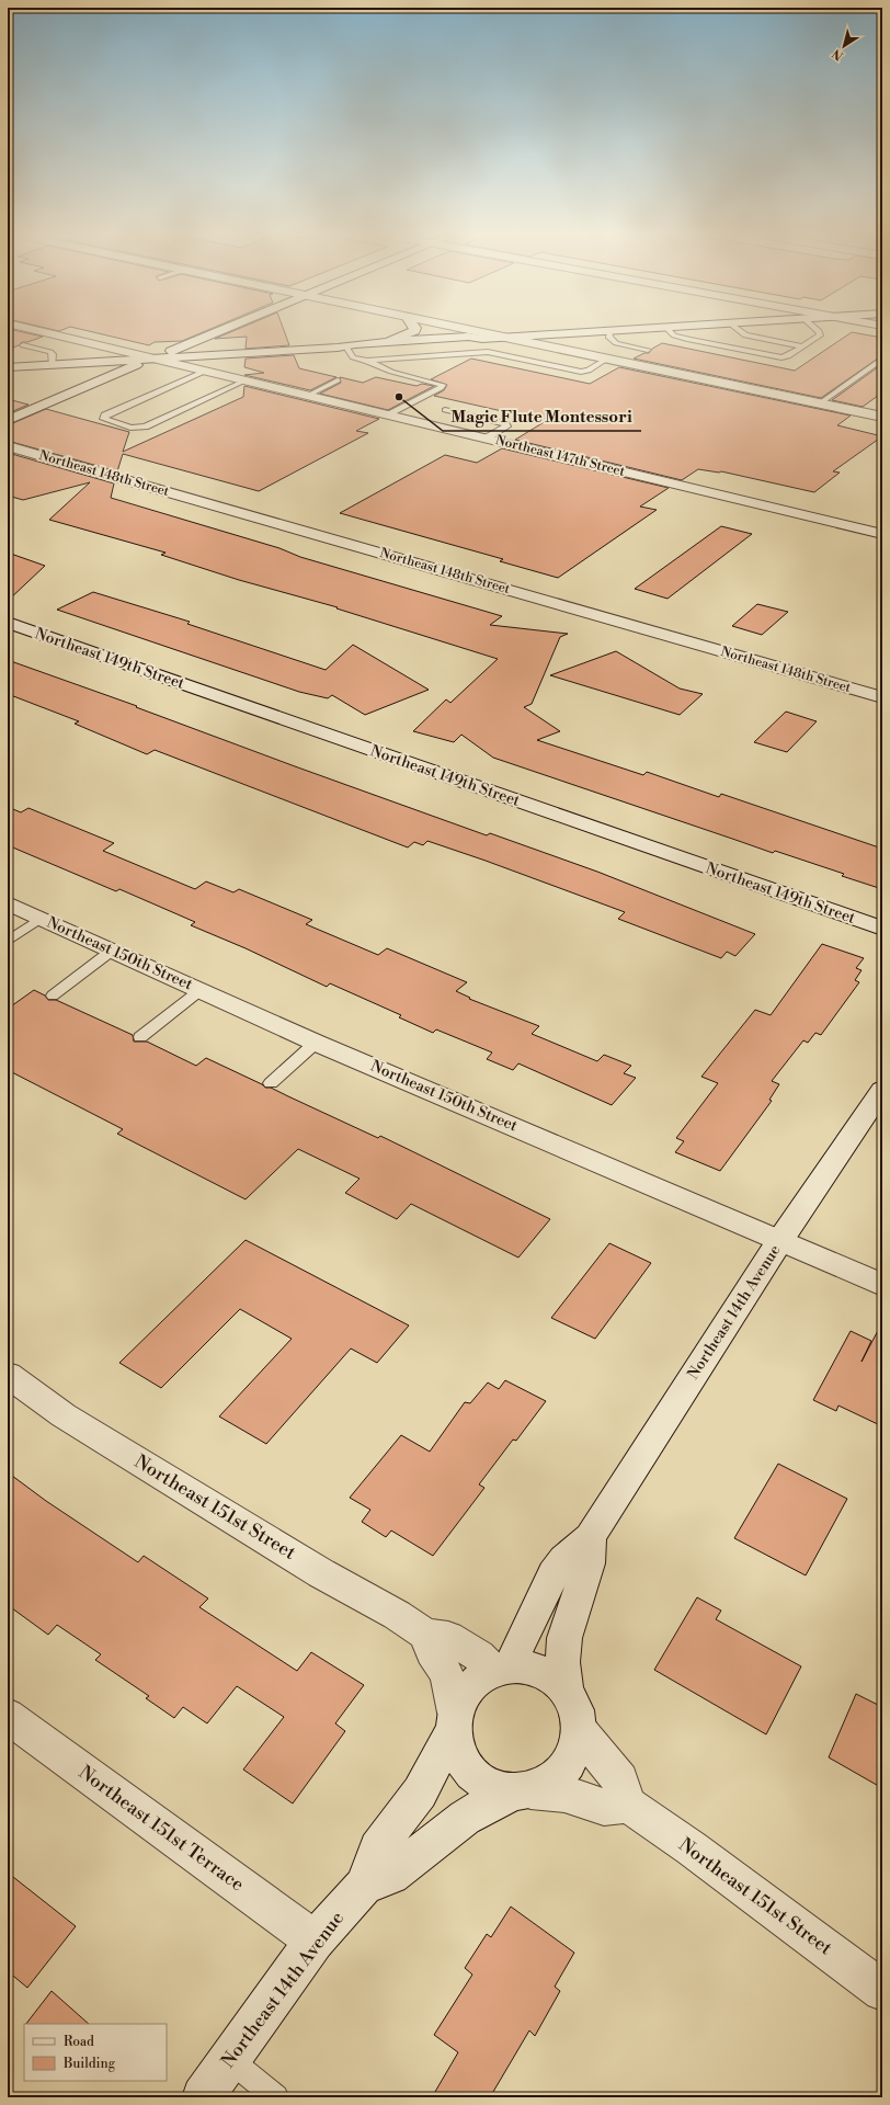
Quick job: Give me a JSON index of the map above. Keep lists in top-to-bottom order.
{
  "streets": {
    "street": [
      "Northeast 147th Street",
      "Northeast 148th Street",
      "Northeast 149th Street",
      "Northeast 150th Street",
      "Northeast 14th Avenue",
      "Northeast 151st Street",
      "Northeast 151st Terrace"
    ]
  },
  "crossings": [
    ["Northeast 150th Street", "Northeast 14th Avenue"],
    ["Northeast 14th Avenue", "Northeast 151st Street"],
    ["Northeast 14th Avenue", "Northeast 151st Terrace"]
  ],
  "places": ["Magic Flute Montessori"],
  "legend": ["Road", "Building"],
  "north": "bottom left"
}
